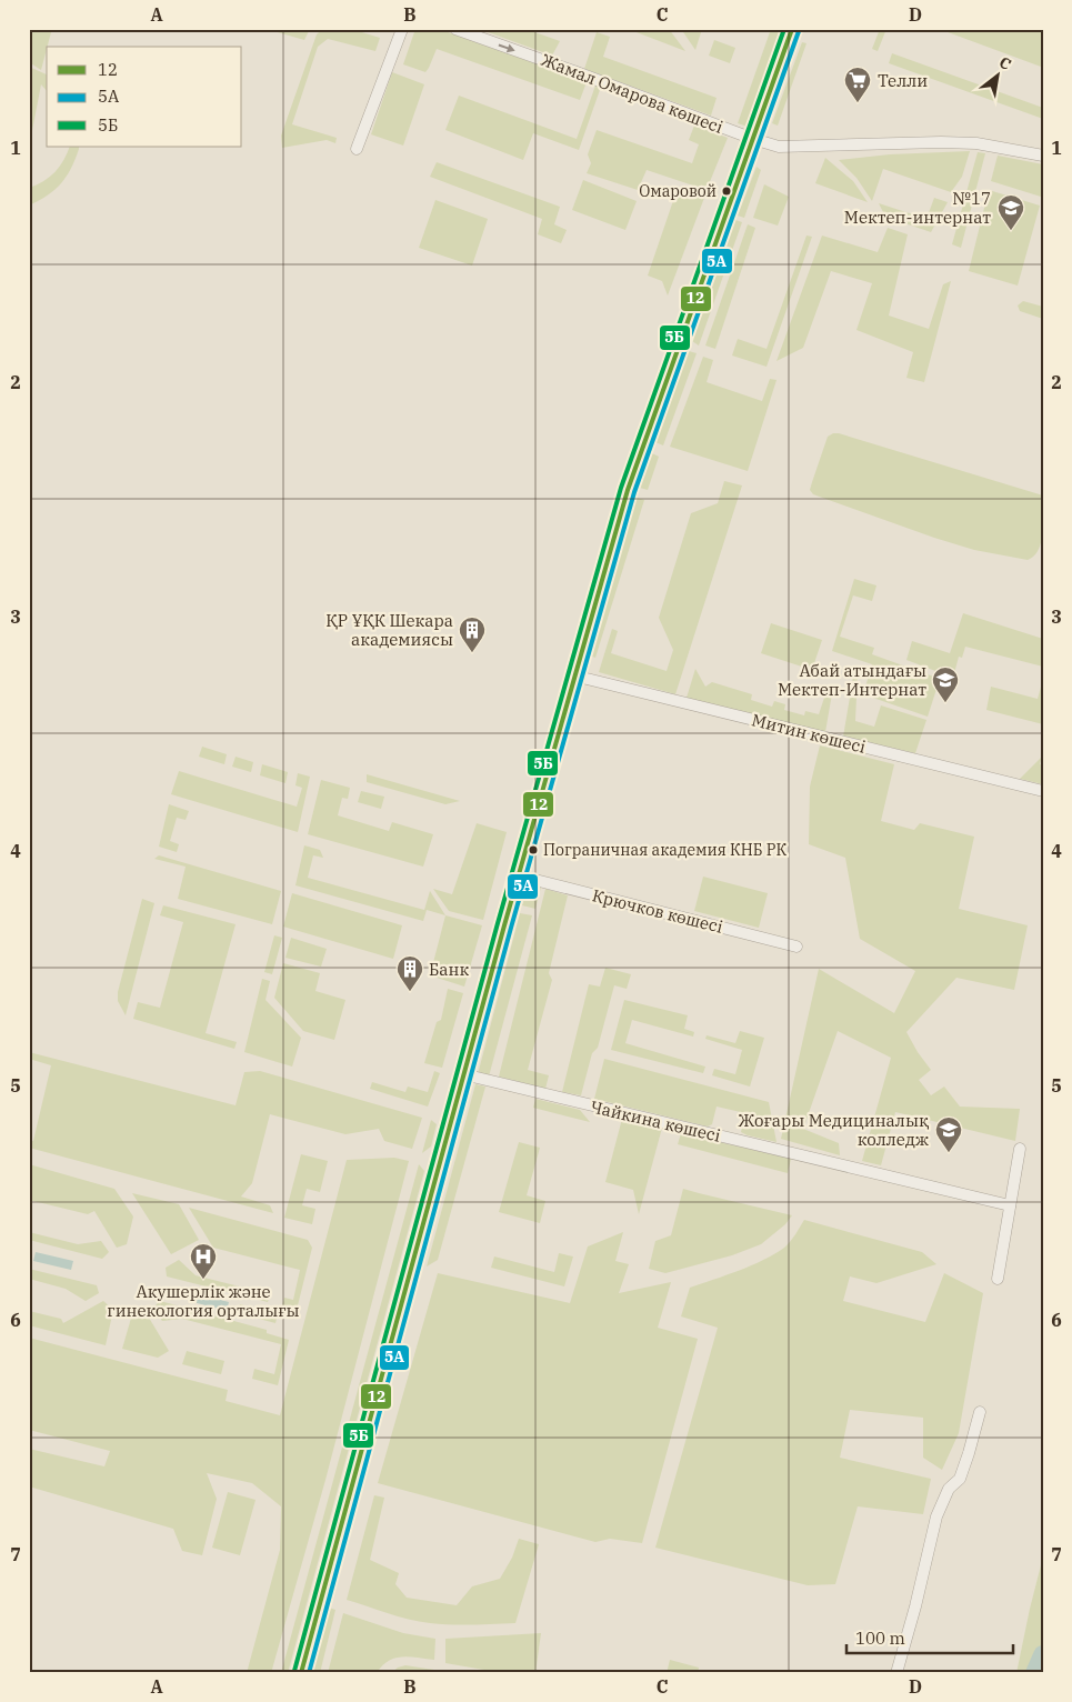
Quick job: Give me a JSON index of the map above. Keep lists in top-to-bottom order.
{
  "streets": {
    "street": [
      "Жамал Омарова көшесі",
      "Митин көшесі",
      "Крючков көшесі",
      "Чайкина көшесі"
    ]
  },
  "one_way": ["Жамал Омарова көшесі"],
  "places": {
    "supermarket": ["Телли"],
    "other": ["Омаровой", "Пограничная академия КНБ РК"],
    "school or university": ["№17 Мектеп-интернат", "Абай атындағы Мектеп-Интернат", "Жоғары Медициналық колледж"],
    "building": ["ҚР ҰҚК Шекара академиясы", "Банк"],
    "hospital": ["Акушерлік және гинекология орталығы"]
  },
  "lines": ["transit line 12", "transit line 5Б", "transit line 5А"],
  "legend": ["12", "5А", "5Б"],
  "scale_bar": "100 m",
  "north": "top right",
  "grid": {
    "columns": [
      "A",
      "B",
      "C",
      "D"
    ],
    "rows": [
      "1",
      "2",
      "3",
      "4",
      "5",
      "6",
      "7"
    ]
  }
}
